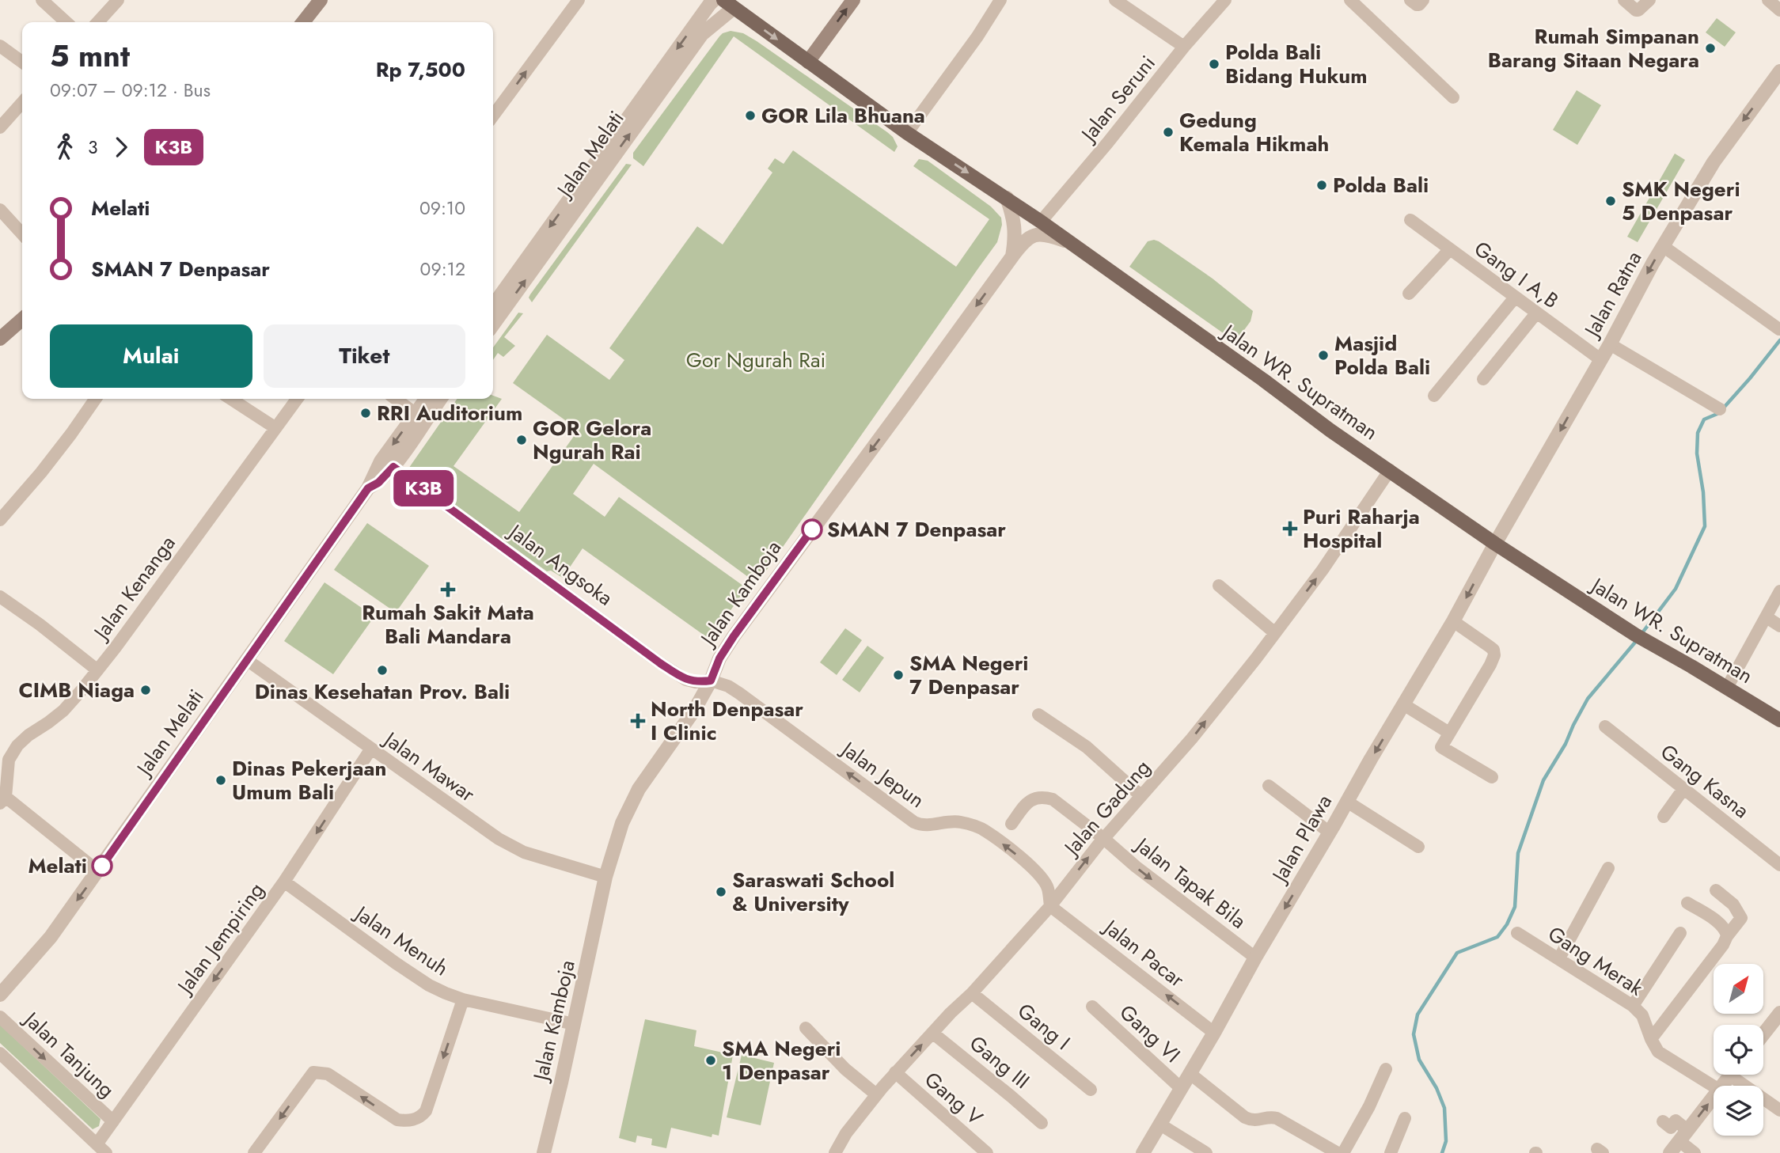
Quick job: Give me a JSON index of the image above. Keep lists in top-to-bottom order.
{
  "streets": {
    "main road": ["Jalan WR. Supratman"],
    "street": [
      "Jalan Seruni",
      "Jalan Melati",
      "Gang I A,B",
      "Jalan Ratna",
      "Jalan Angsoka",
      "Jalan Kenanga",
      "Jalan Kamboja",
      "Jalan Mawar",
      "Jalan Jepun",
      "Gang Kasna",
      "Jalan Gadung",
      "Jalan Plawa",
      "Jalan Tapak Bila",
      "Jalan Jempiring",
      "Jalan Menuh",
      "Jalan Pacar",
      "Gang Merak",
      "Gang I",
      "Gang VI",
      "Jalan Tanjung",
      "Gang III",
      "Gang V"
    ]
  },
  "crossings": [
    ["Jalan Seruni", "Jalan WR. Supratman"],
    ["Jalan Melati", "Jalan WR. Supratman"],
    ["Jalan Melati", "Jalan Angsoka"],
    ["Jalan Melati", "Jalan Kenanga"],
    ["Jalan Melati", "Jalan Mawar"],
    ["Gang I A,B", "Jalan Ratna"],
    ["Jalan Ratna", "Jalan WR. Supratman"],
    ["Jalan Ratna", "Jalan Plawa"],
    ["Jalan WR. Supratman", "Jalan Kamboja"],
    ["Jalan WR. Supratman", "Jalan Gadung"],
    ["Jalan WR. Supratman", "Jalan Plawa"],
    ["Jalan Angsoka", "Jalan Kamboja"],
    ["Jalan Angsoka", "Jalan Jepun"],
    ["Jalan Kamboja", "Jalan Mawar"],
    ["Jalan Kamboja", "Jalan Jepun"],
    ["Jalan Kamboja", "Jalan Menuh"],
    ["Jalan Mawar", "Jalan Jempiring"],
    ["Jalan Jepun", "Jalan Gadung"],
    ["Jalan Jepun", "Jalan Pacar"],
    ["Jalan Gadung", "Jalan Tapak Bila"],
    ["Jalan Gadung", "Jalan Pacar"],
    ["Jalan Gadung", "Gang I"],
    ["Jalan Gadung", "Gang III"],
    ["Jalan Gadung", "Gang V"],
    ["Jalan Plawa", "Jalan Tapak Bila"],
    ["Jalan Plawa", "Jalan Pacar"],
    ["Jalan Plawa", "Gang VI"],
    ["Jalan Jempiring", "Jalan Menuh"],
    ["Jalan Jempiring", "Jalan Tanjung"]
  ],
  "one_way": [
    "Jalan Kamboja",
    "Jalan Jepun",
    "Jalan Gadung",
    "Jalan Plawa",
    "Jalan Tapak Bila",
    "Jalan Jempiring",
    "Jalan Pacar"
  ],
  "parks": ["Gor Ngurah Rai"],
  "places": {
    "other": [
      "Rumah Simpanan Barang Sitaan Negara",
      "Polda Bali Bidang Hukum",
      "GOR Lila Bhuana",
      "Gedung Kemala Hikmah",
      "Polda Bali",
      "SMK Negeri 5 Denpasar",
      "Masjid Polda Bali",
      "RRI Auditorium",
      "GOR Gelora Ngurah Rai",
      "SMAN 7 Denpasar",
      "Dinas Kesehatan Prov. Bali",
      "SMA Negeri 7 Denpasar",
      "CIMB Niaga",
      "Dinas Pekerjaan Umum Bali",
      "Melati",
      "Saraswati School & University",
      "SMA Negeri 1 Denpasar"
    ],
    "health": ["Puri Raharja Hospital", "Rumah Sakit Mata Bali Mandara", "North Denpasar I Clinic"]
  },
  "lines": ["bus line K3B"],
  "north": "top right",
  "page": {
    "on_map": "K3B",
    "heading": ["5 mnt", "09:07 – 09:12 · Bus", "Rp 7,500"],
    "legs": ["3", "K3B"],
    "list": [
      {
        "name": "Melati",
        "value": "09:10"
      },
      {
        "name": "SMAN 7 Denpasar",
        "value": "09:12"
      }
    ],
    "buttons": ["Mulai", "Tiket"]
  }
}
